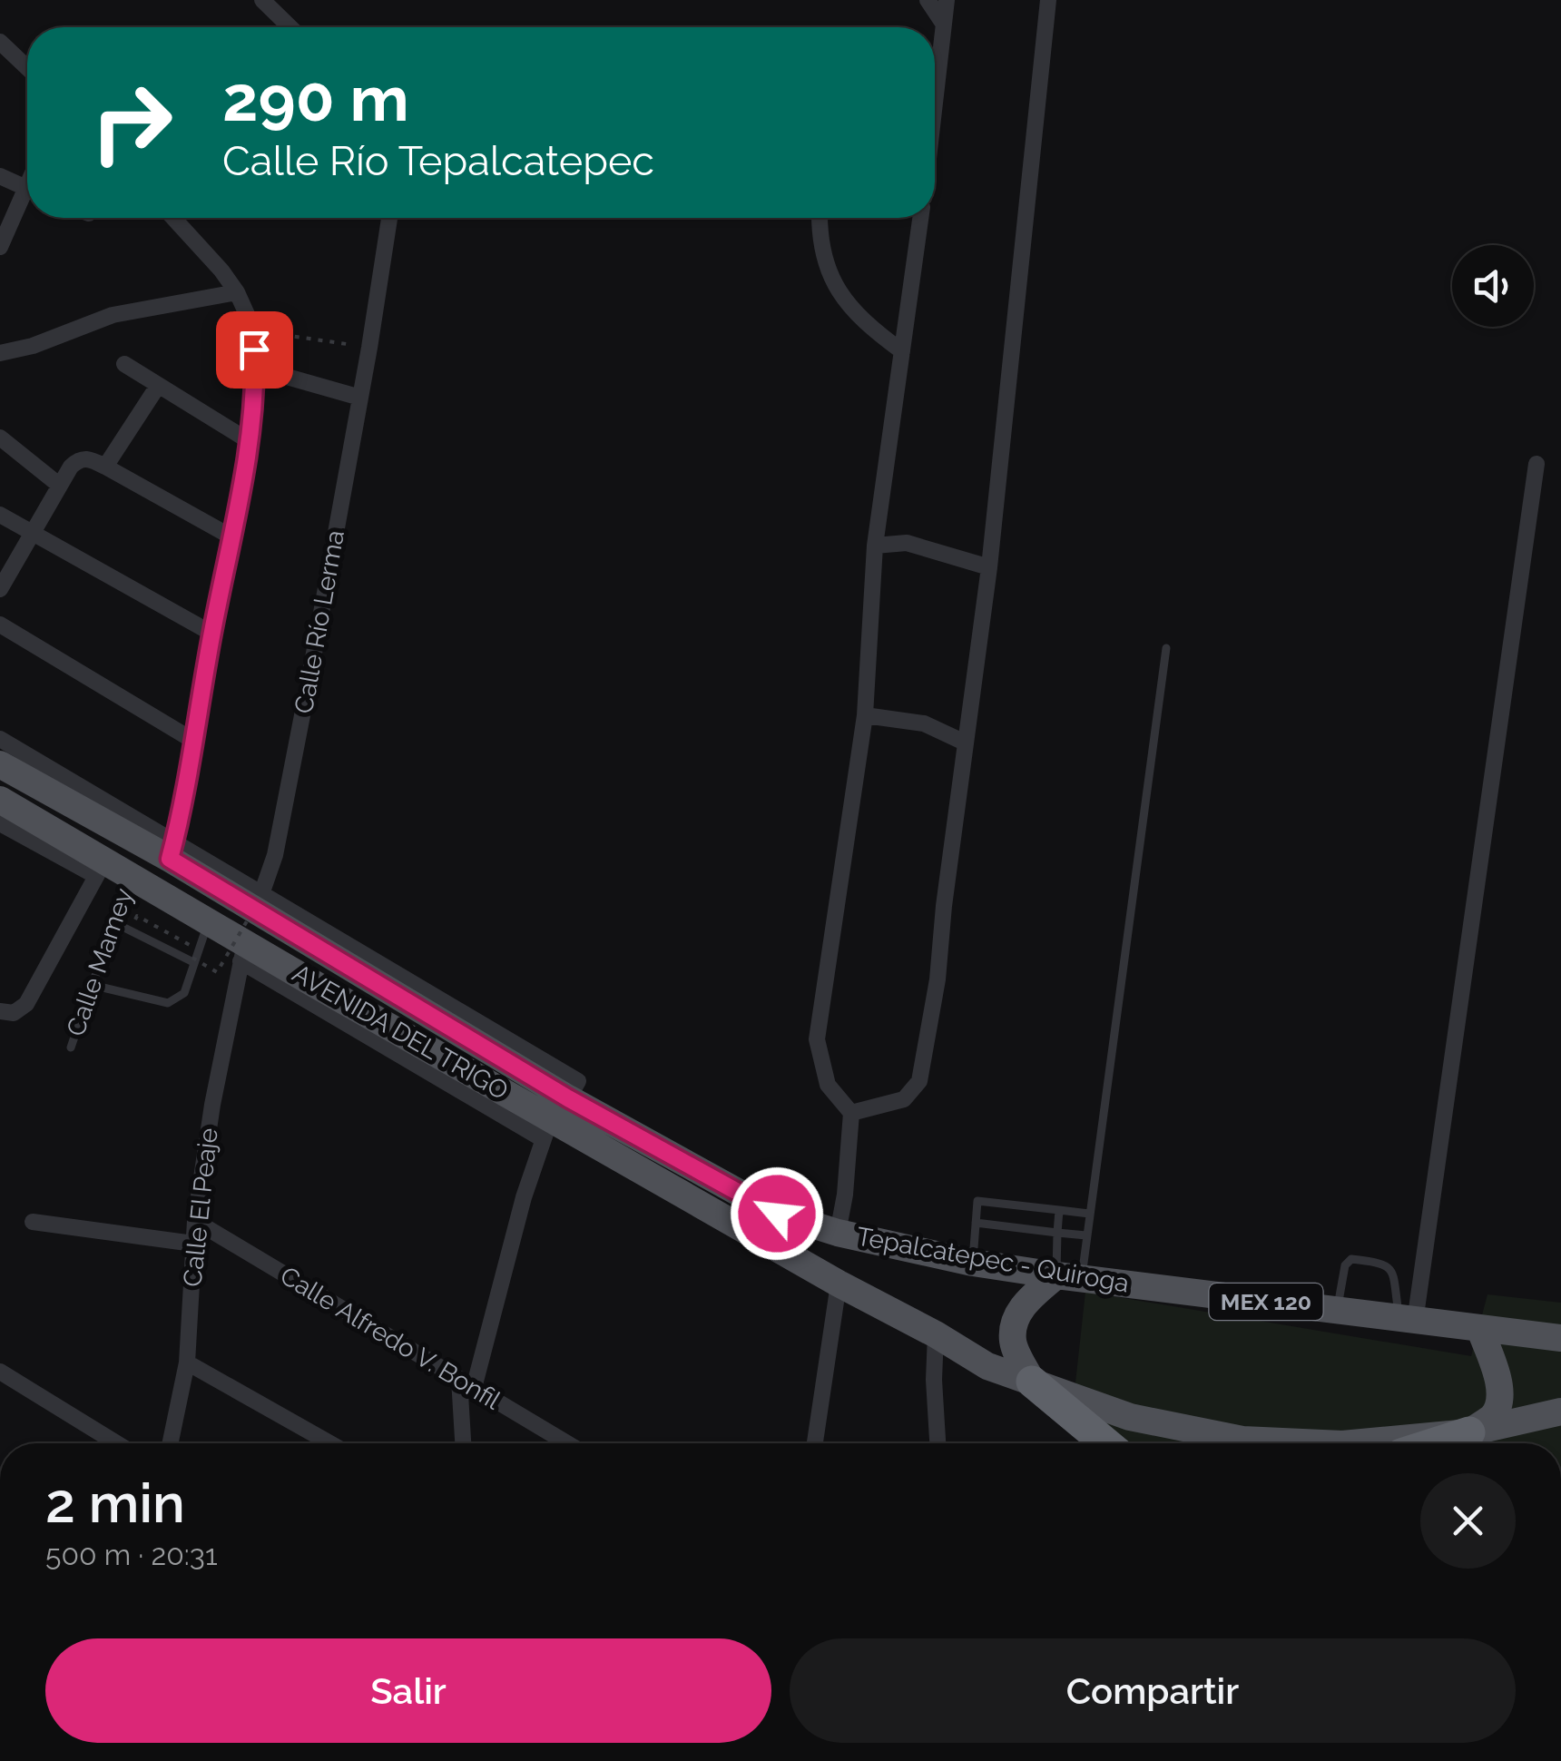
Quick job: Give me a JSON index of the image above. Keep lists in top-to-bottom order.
{
  "streets": {
    "main road": ["AVENIDA DEL TRIGO", "Tepalcatepec - Quiroga", "MEX 120"],
    "street": ["Calle Río Lerma", "Calle El Peaje", "Calle Alfredo V. Bonfil"],
    "lane": ["Calle Mamey"]
  },
  "crossings": [
    ["Calle Mamey", "MEX 120"],
    ["AVENIDA DEL TRIGO", "Calle El Peaje"],
    ["AVENIDA DEL TRIGO", "Tepalcatepec - Quiroga"],
    ["AVENIDA DEL TRIGO", "MEX 120"],
    ["Calle El Peaje", "MEX 120"],
    ["Calle El Peaje", "Calle Alfredo V. Bonfil"]
  ],
  "page": {
    "turn": ["290 m", "Calle Río Tepalcatepec"],
    "heading": ["2 min", "500 m · 20:31"],
    "buttons": ["Salir", "Compartir"]
  }
}
